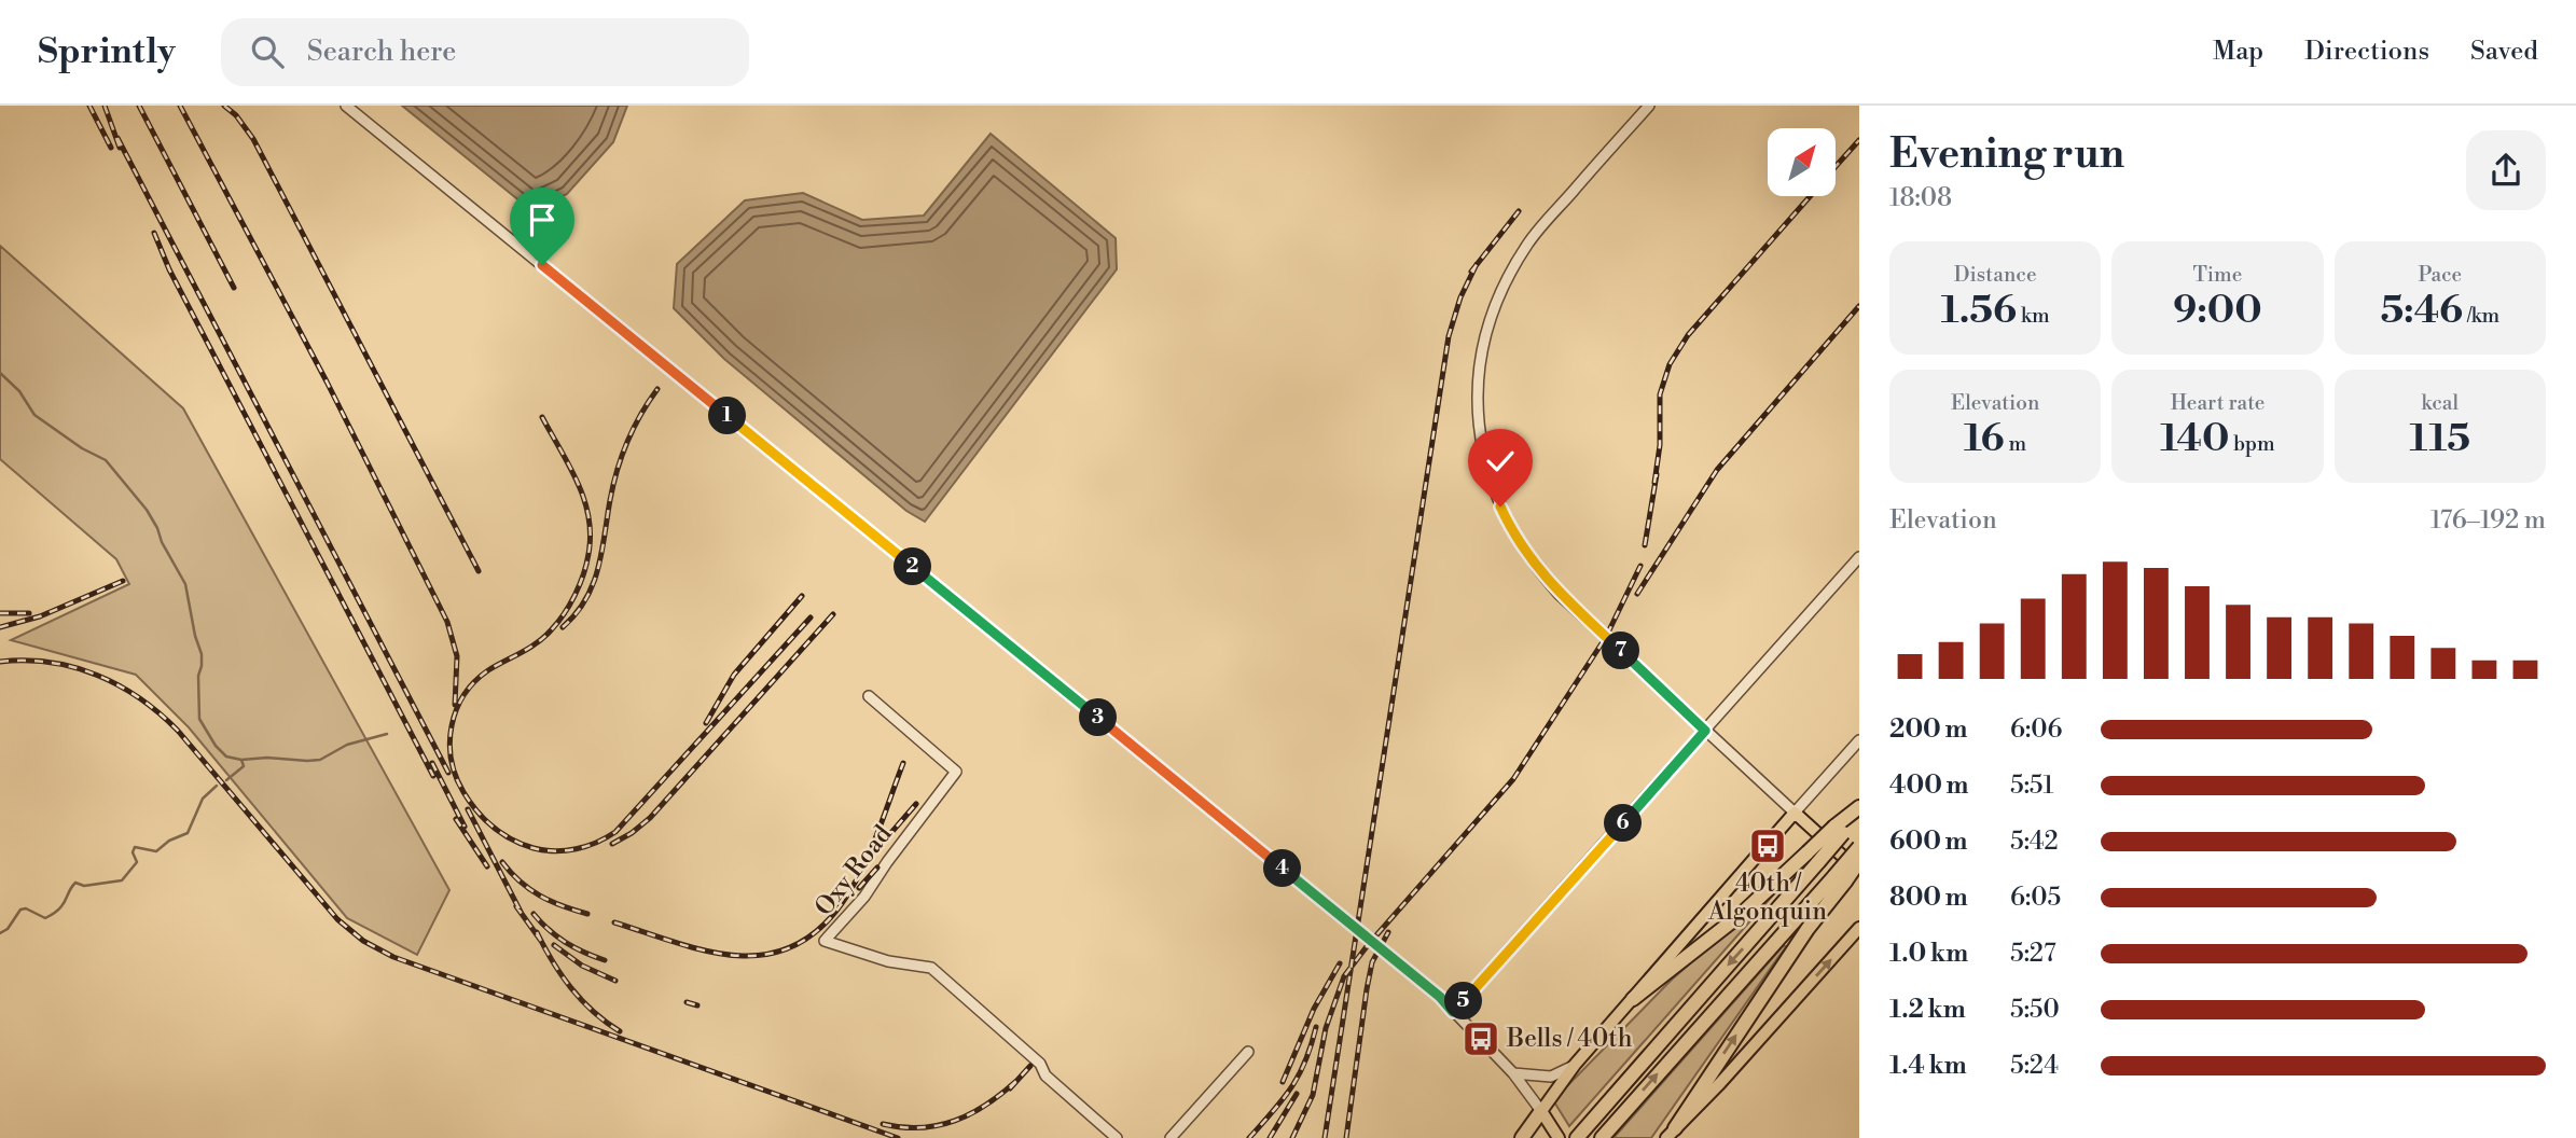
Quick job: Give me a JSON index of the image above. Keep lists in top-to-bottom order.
{
  "streets": {
    "street": ["Oxy Road"]
  },
  "places": {
    "bus stop": ["40th / Algonquin", "Bells / 40th"]
  },
  "north": "top right",
  "page": {
    "header": "Sprintly",
    "search": "Search here",
    "nav": ["Map", "Directions", "Saved"],
    "heading": ["Evening run", "18:08"],
    "stats": [
      ["Distance", "1.56 km"],
      ["Time", "9:00"],
      ["Pace", "5:46 /km"],
      ["Elevation", "16 m"],
      ["Heart rate", "140 bpm"],
      ["kcal", "115"]
    ],
    "pins": [
      "1",
      "2",
      "7",
      "3",
      "6",
      "4",
      "5"
    ],
    "chart": ["Elevation", "176–192 m"],
    "list": [
      {
        "name": "200 m",
        "note": "6:06"
      },
      {
        "name": "400 m",
        "note": "5:51"
      },
      {
        "name": "600 m",
        "note": "5:42"
      },
      {
        "name": "800 m",
        "note": "6:05"
      },
      {
        "name": "1.0 km",
        "note": "5:27"
      },
      {
        "name": "1.2 km",
        "note": "5:50"
      },
      {
        "name": "1.4 km",
        "note": "5:24"
      }
    ]
  }
}
